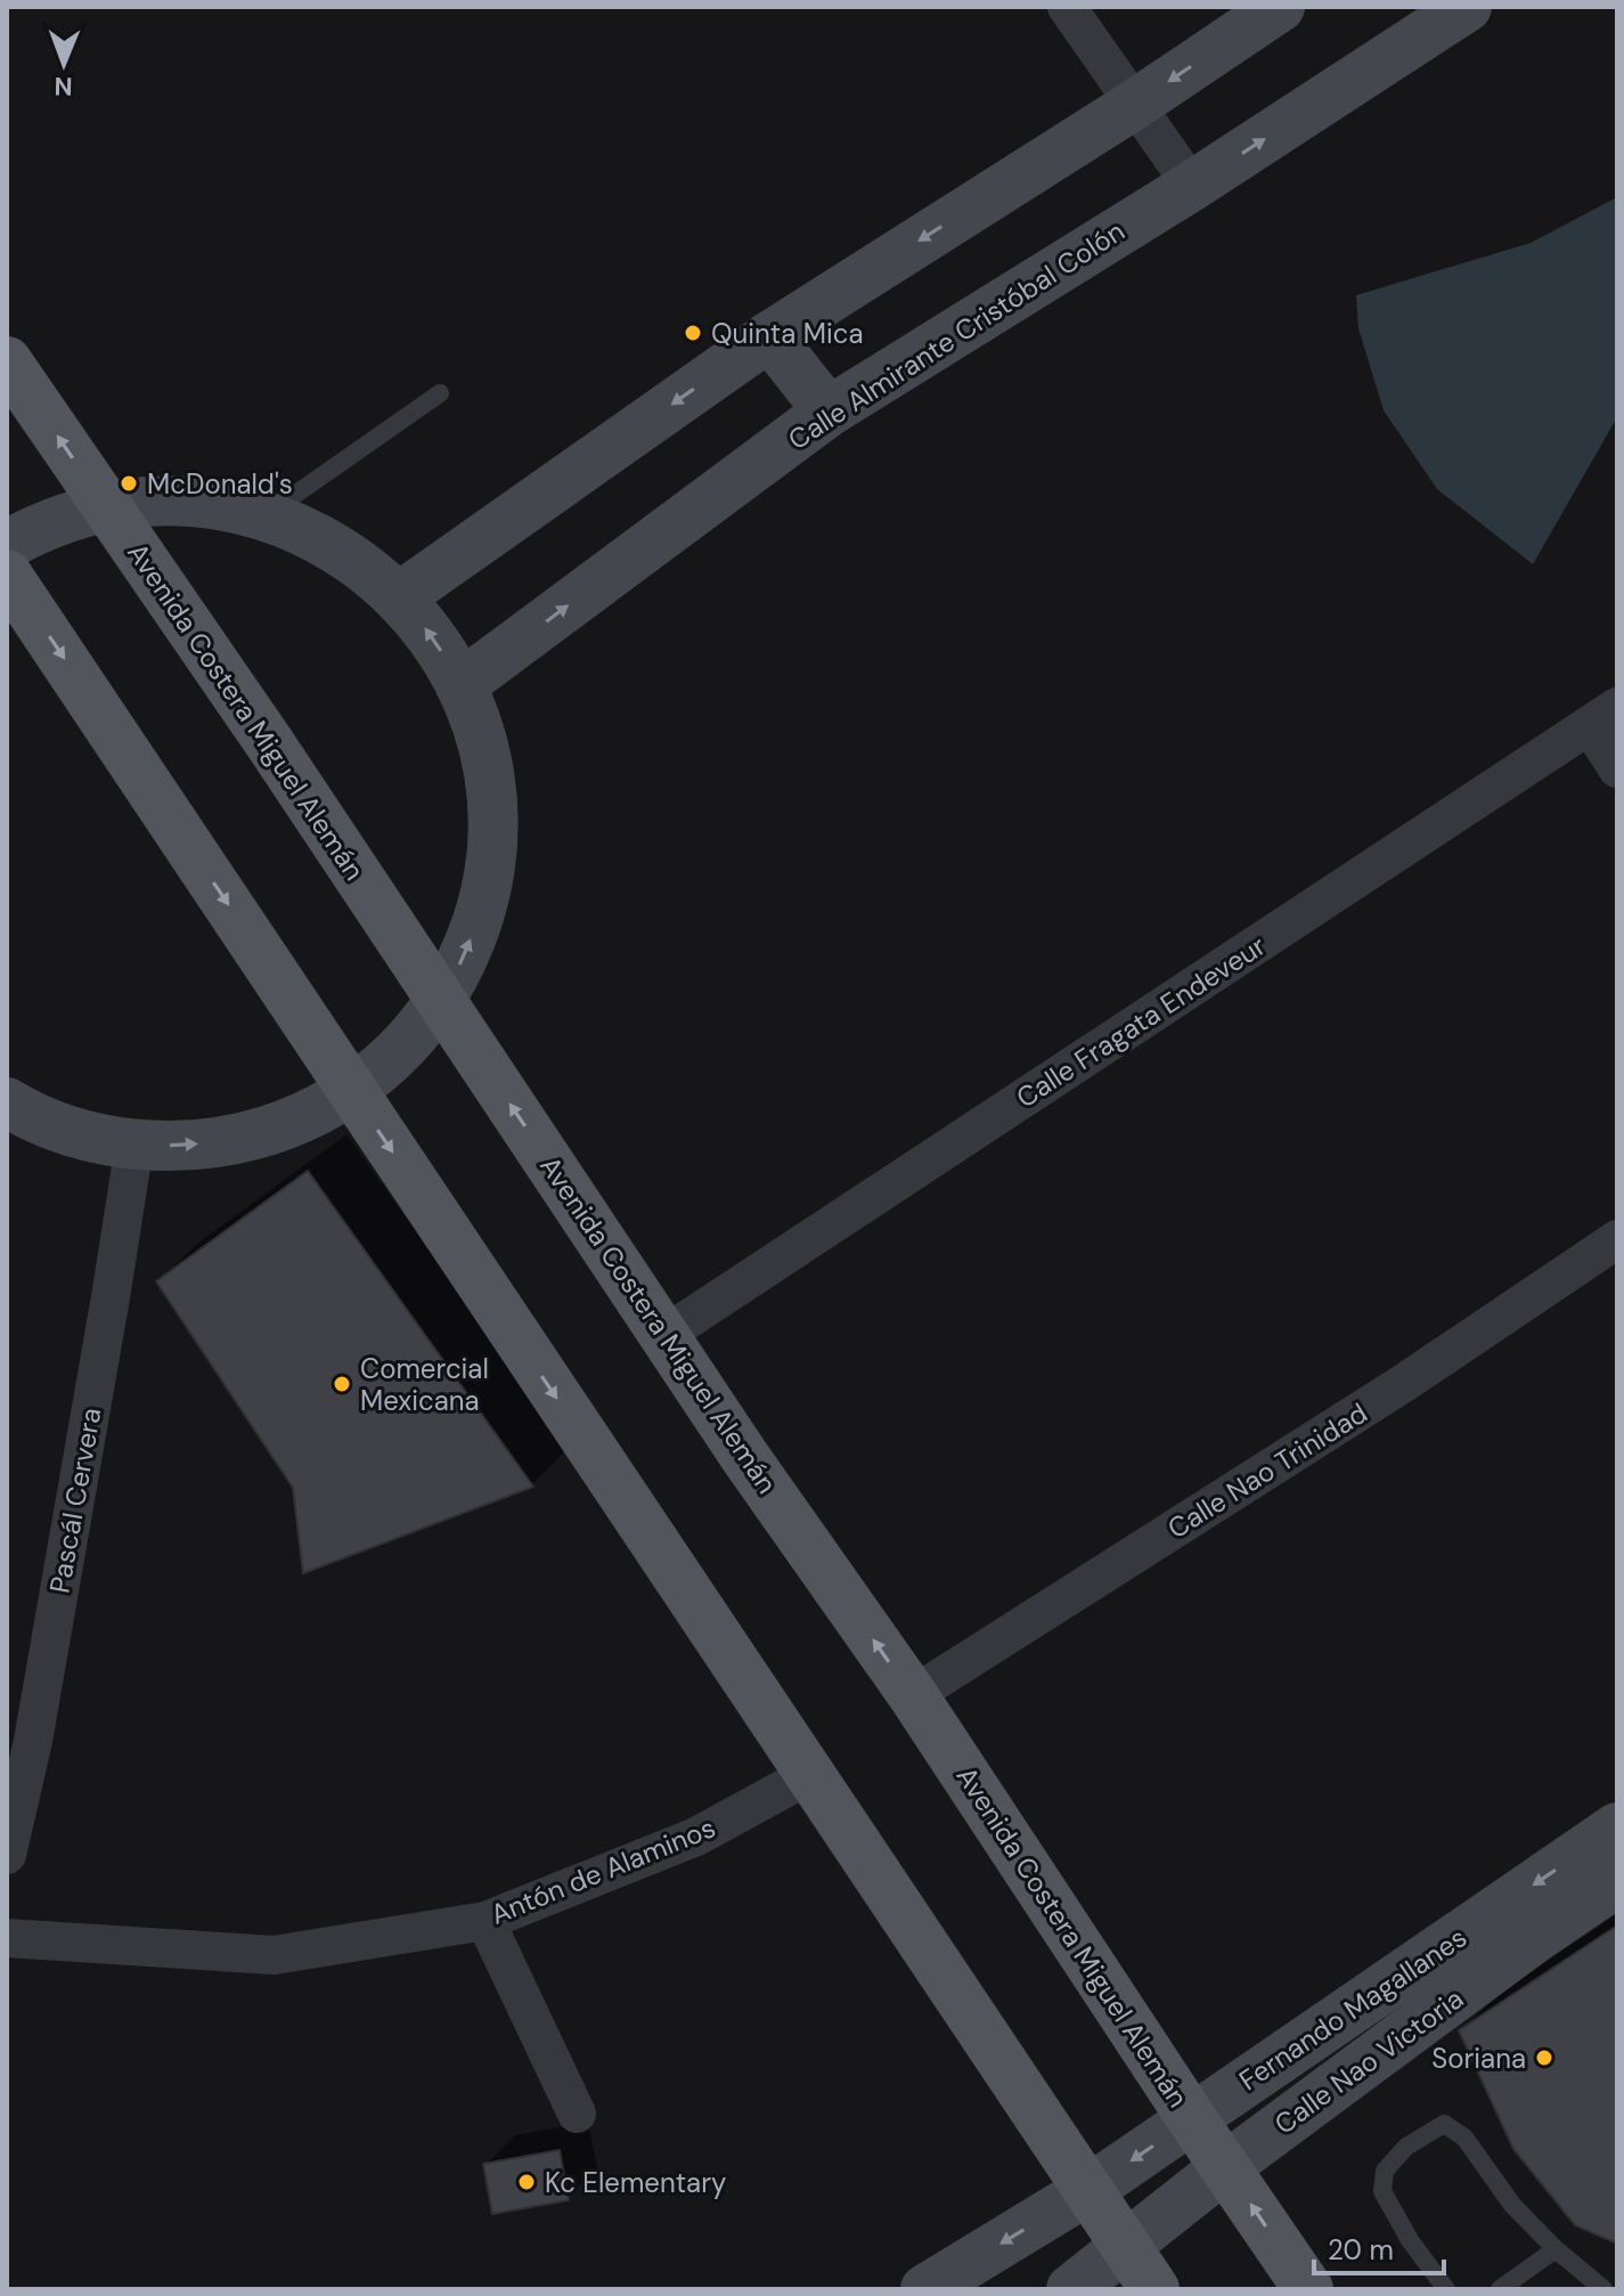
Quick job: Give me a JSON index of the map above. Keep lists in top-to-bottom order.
{
  "streets": {
    "main road": [
      "Calle Almirante Cristóbal Colón",
      "Avenida Costera Miguel Alemán",
      "Fernando Magallanes",
      "Calle Nao Victoria"
    ],
    "street": [
      "Calle Fragata Endeveur",
      "Calle Nao Trinidad",
      "Pascál Cervera",
      "Antón de Alaminos"
    ]
  },
  "crossings": [
    ["Avenida Costera Miguel Alemán", "Calle Fragata Endeveur"],
    ["Avenida Costera Miguel Alemán", "Calle Nao Trinidad"],
    ["Avenida Costera Miguel Alemán", "Fernando Magallanes"],
    ["Avenida Costera Miguel Alemán", "Calle Nao Victoria"]
  ],
  "one_way": ["Fernando Magallanes"],
  "places": [
    "Quinta Mica",
    "McDonald's",
    "Comercial Mexicana",
    "Soriana",
    "Kc Elementary"
  ],
  "scale_bar": "20 m",
  "north": "bottom"
}
